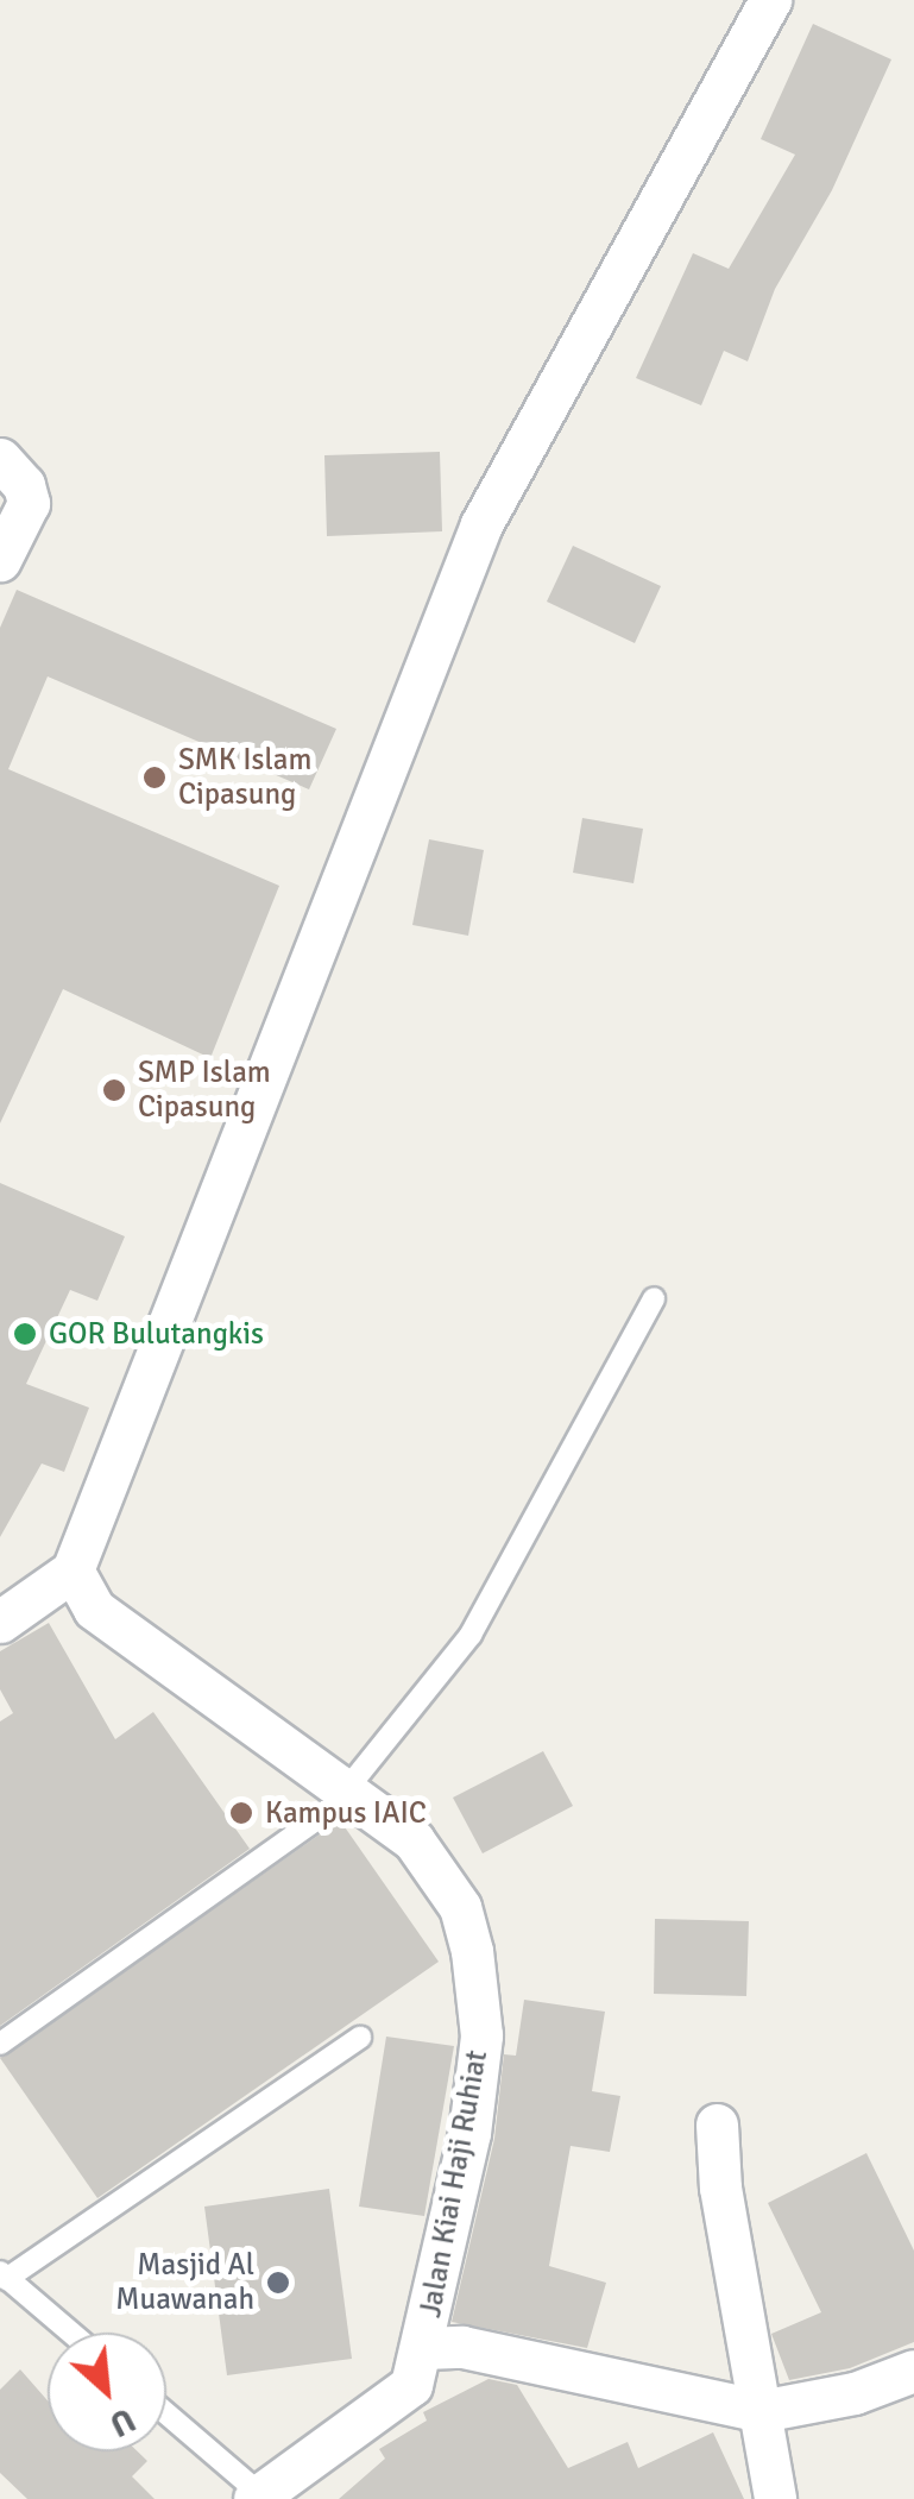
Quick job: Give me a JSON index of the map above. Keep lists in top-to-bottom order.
{
  "streets": {
    "street": ["Jalan Kiai Haji Ruhiat"]
  },
  "places": [
    "SMK Islam Cipasung",
    "SMP Islam Cipasung",
    "GOR Bulutangkis",
    "Kampus IAIC",
    "Masjid Al Muawanah"
  ],
  "north": "bottom right"
}
